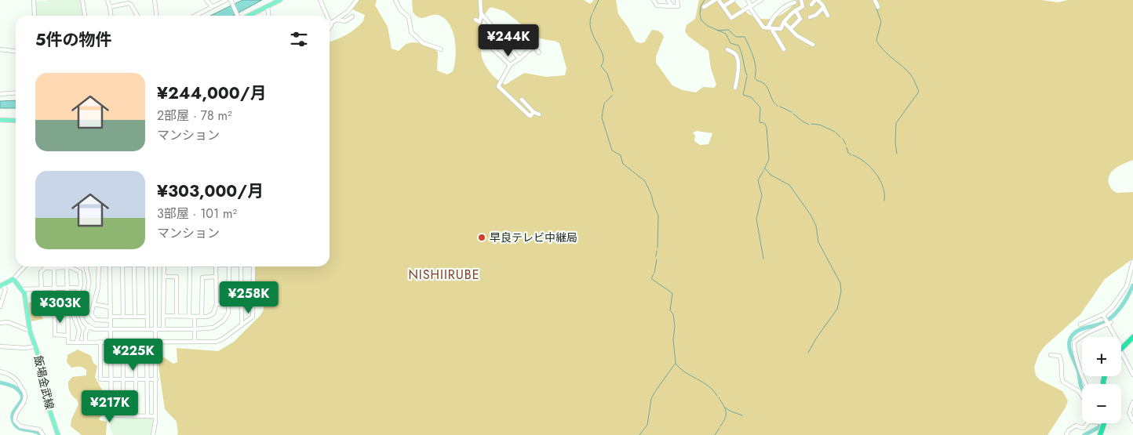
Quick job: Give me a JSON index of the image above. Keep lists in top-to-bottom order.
{
  "streets": {
    "main road": ["飯場金武線"]
  },
  "districts": ["NISHIIRUBE"],
  "places": ["早良テレビ中継局"],
  "page": {
    "heading": "5件の物件",
    "price": [
      "¥244K",
      "¥258K",
      "¥303K",
      "¥225K",
      "¥217K"
    ],
    "list": [
      {
        "name": "¥244,000/月",
        "note": "2部屋 · 78 m² · マンション"
      },
      {
        "name": "¥303,000/月",
        "note": "3部屋 · 101 m² · マンション"
      }
    ],
    "map_buttons": ["+", "−"]
  }
}
